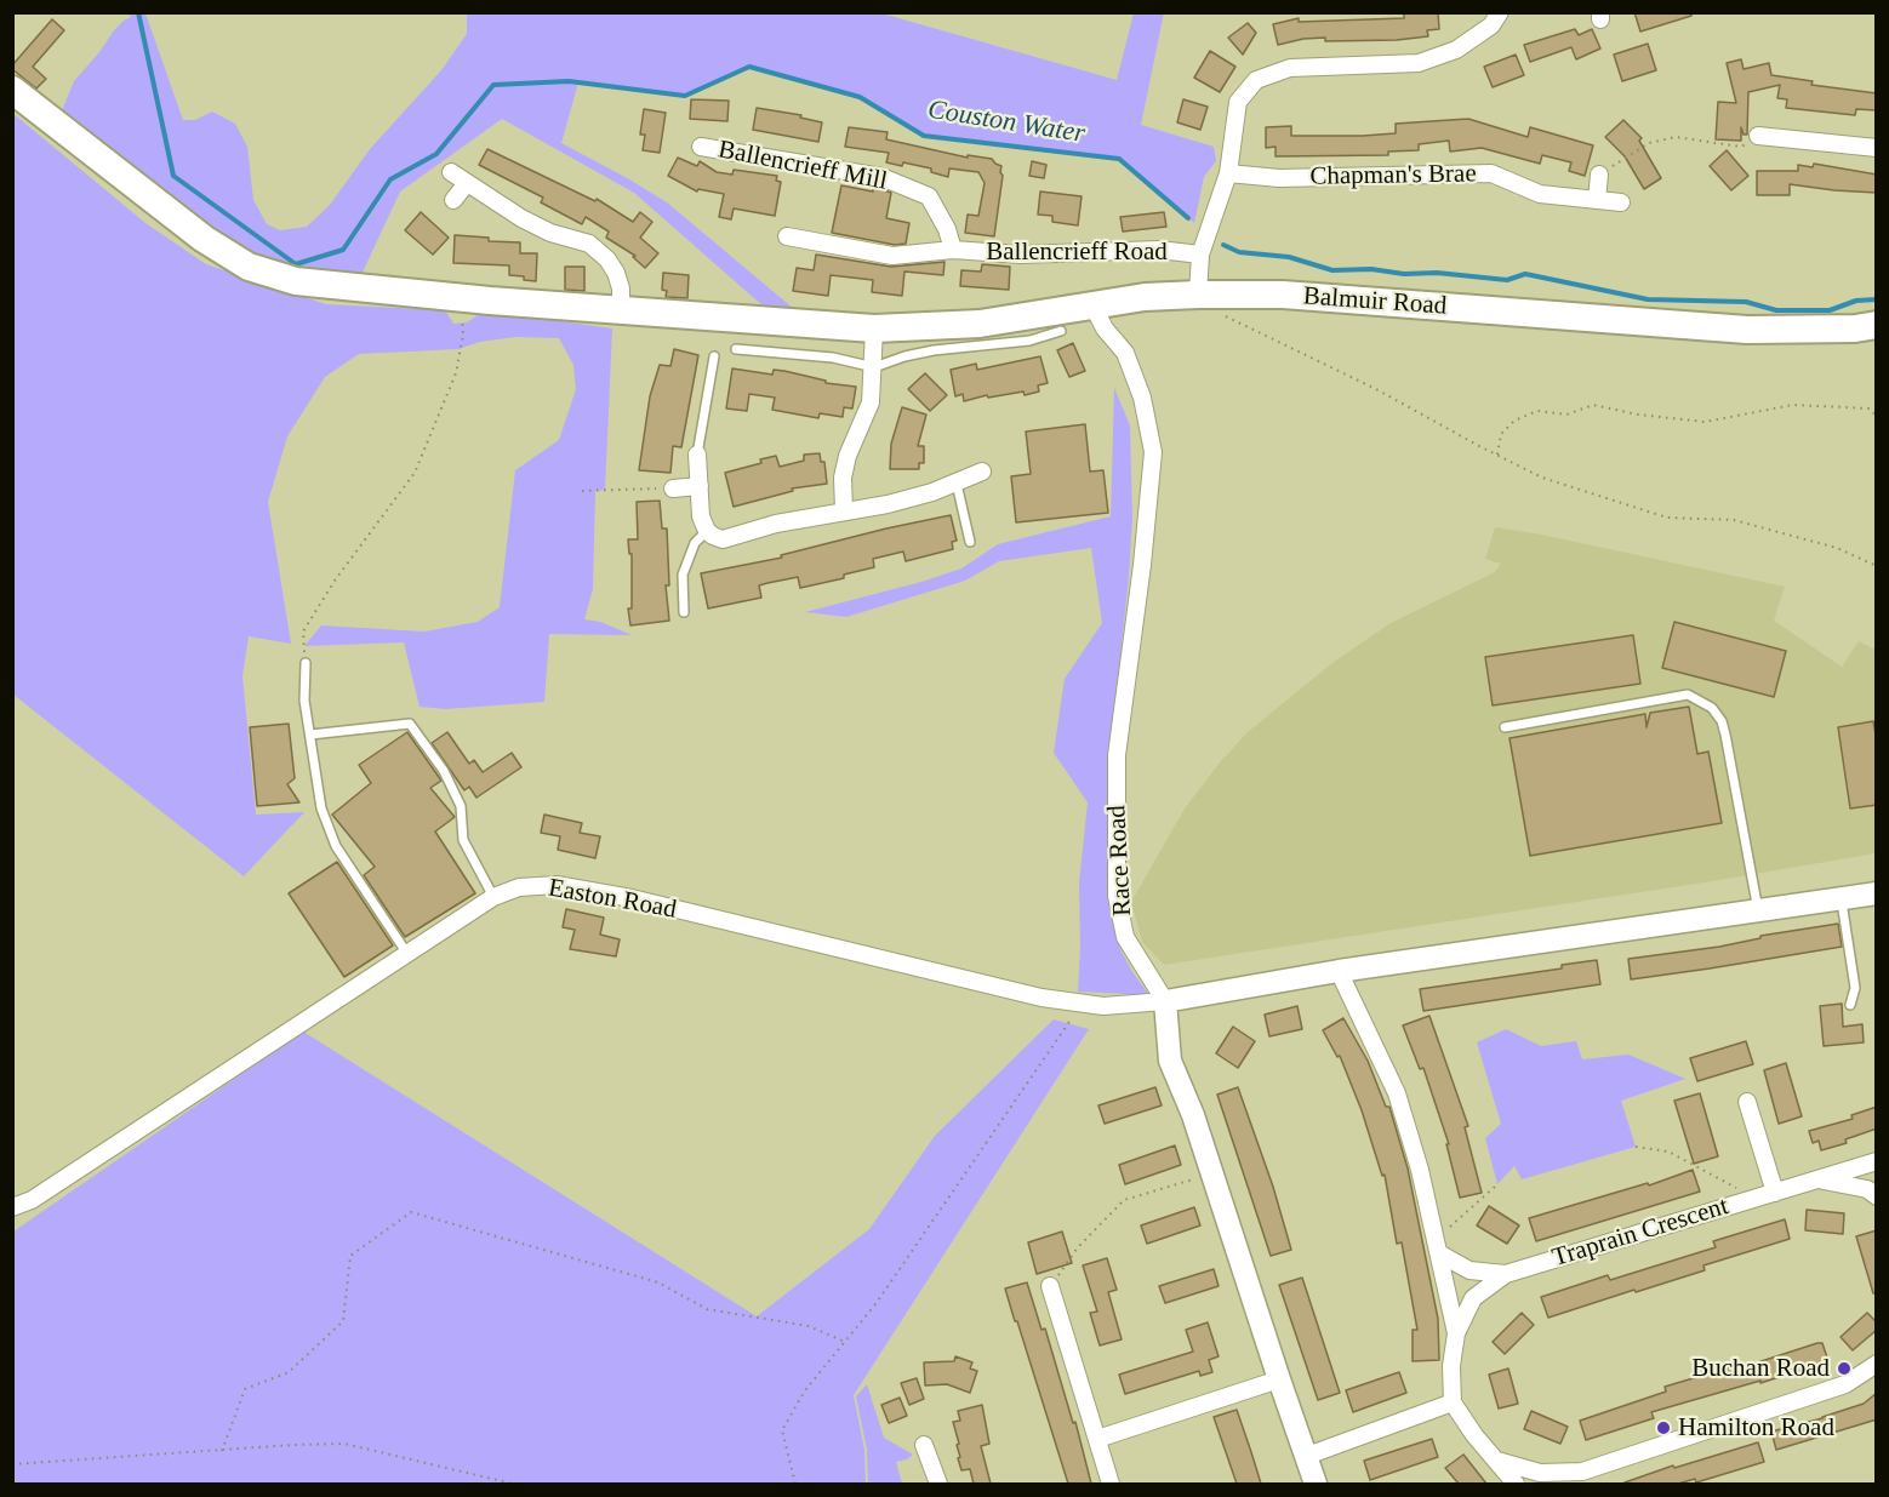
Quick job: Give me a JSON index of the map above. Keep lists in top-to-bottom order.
{
  "streets": {
    "main road": ["Balmuir Road"],
    "street": [
      "Ballencrieff Mill",
      "Chapman's Brae",
      "Ballencrieff Road",
      "Race Road",
      "Easton Road",
      "Traprain Crescent"
    ]
  },
  "crossings": [
    ["Ballencrieff Mill", "Ballencrieff Road"],
    ["Balmuir Road", "Race Road"],
    ["Race Road", "Easton Road"]
  ],
  "water": ["Couston Water"],
  "places": ["Buchan Road", "Hamilton Road"]
}
